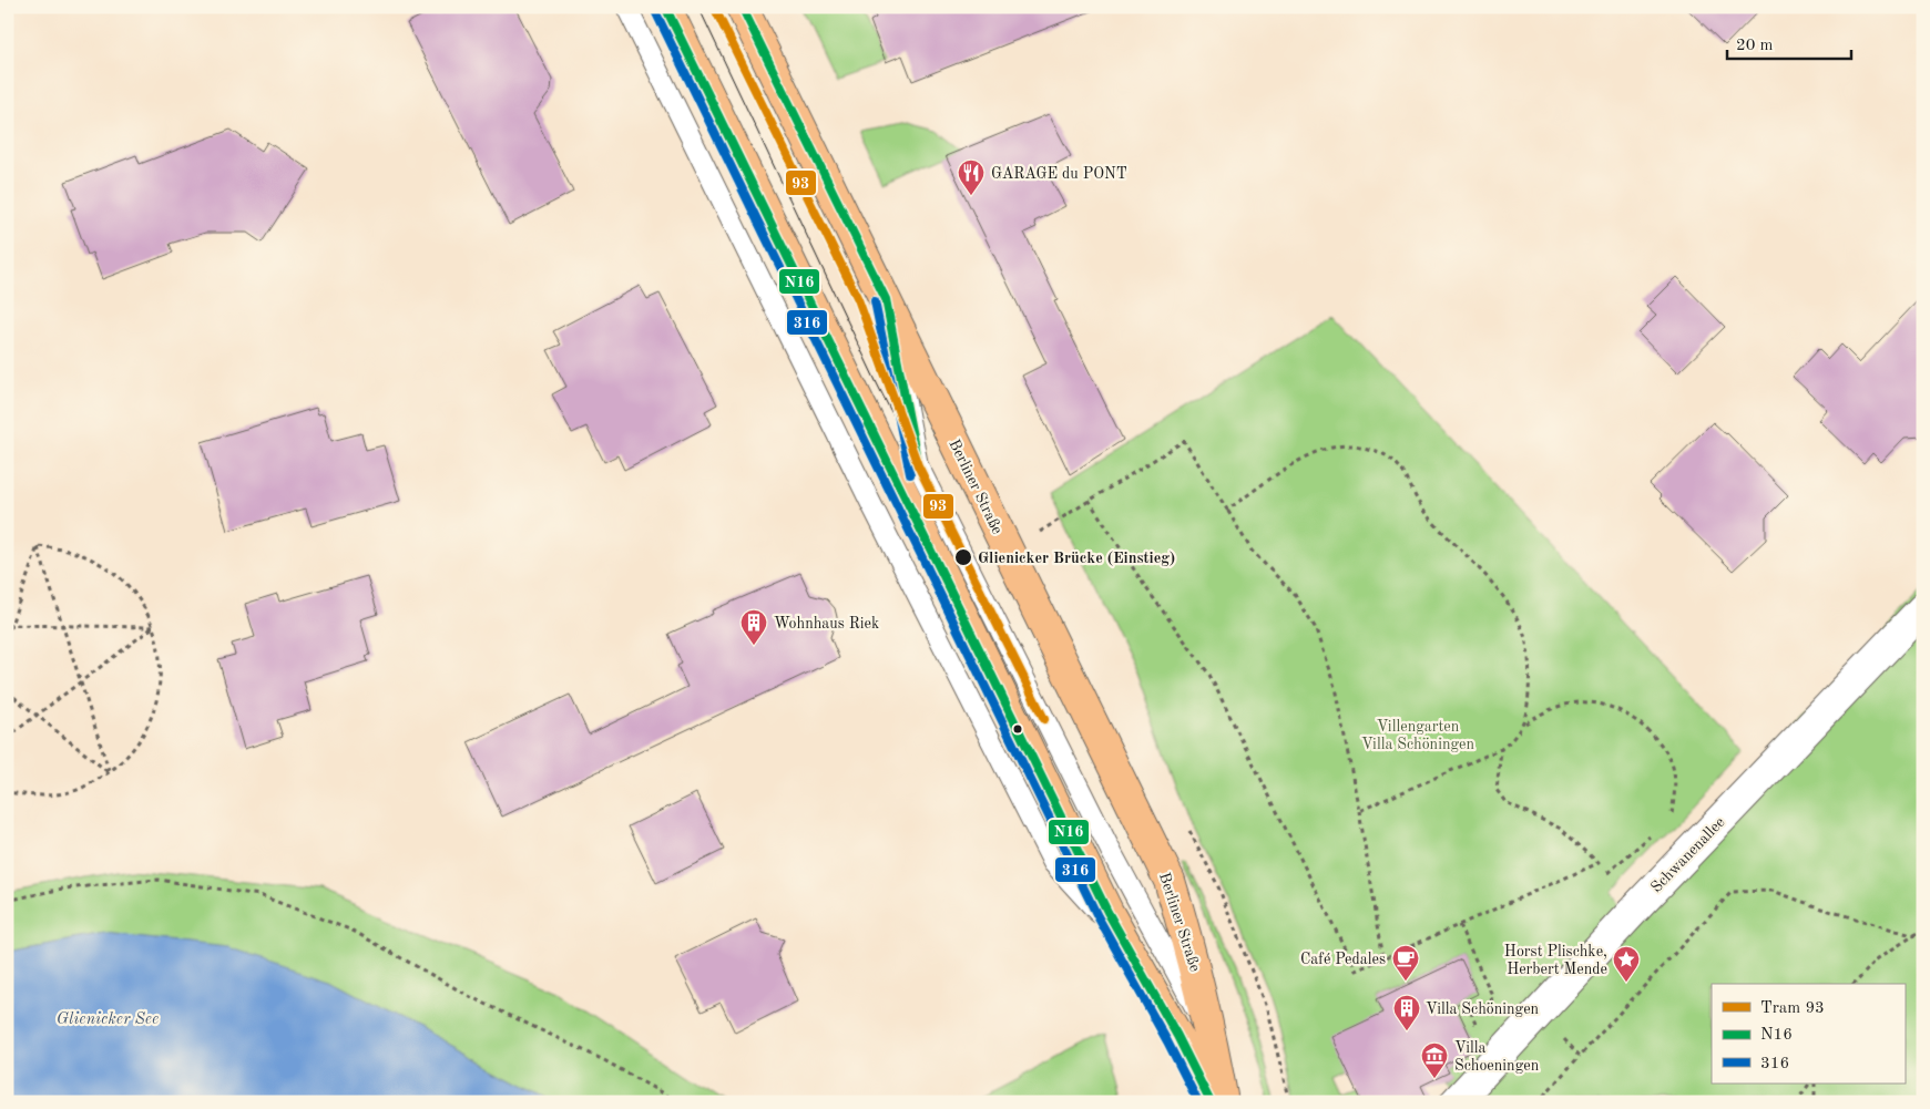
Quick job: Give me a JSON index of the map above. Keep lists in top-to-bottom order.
{
  "streets": {
    "main road": ["Berliner Straße"],
    "street": ["Schwanenallee"]
  },
  "water": ["Glienicker See"],
  "parks": ["Villengarten Villa Schöningen"],
  "places": {
    "restaurant": ["GARAGE du PONT"],
    "other": ["Glienicker Brücke (Einstieg)"],
    "building": ["Wohnhaus Riek", "Villa Schöningen"],
    "cafe": ["Café Pedales"],
    "place": ["Horst Plischke, Herbert Mende"],
    "museum": ["Villa Schoeningen"]
  },
  "lines": ["tram line 93", "transit line N16", "transit line 316"],
  "legend": ["Tram 93", "N16", "316"],
  "scale_bar": "20 m"
}
